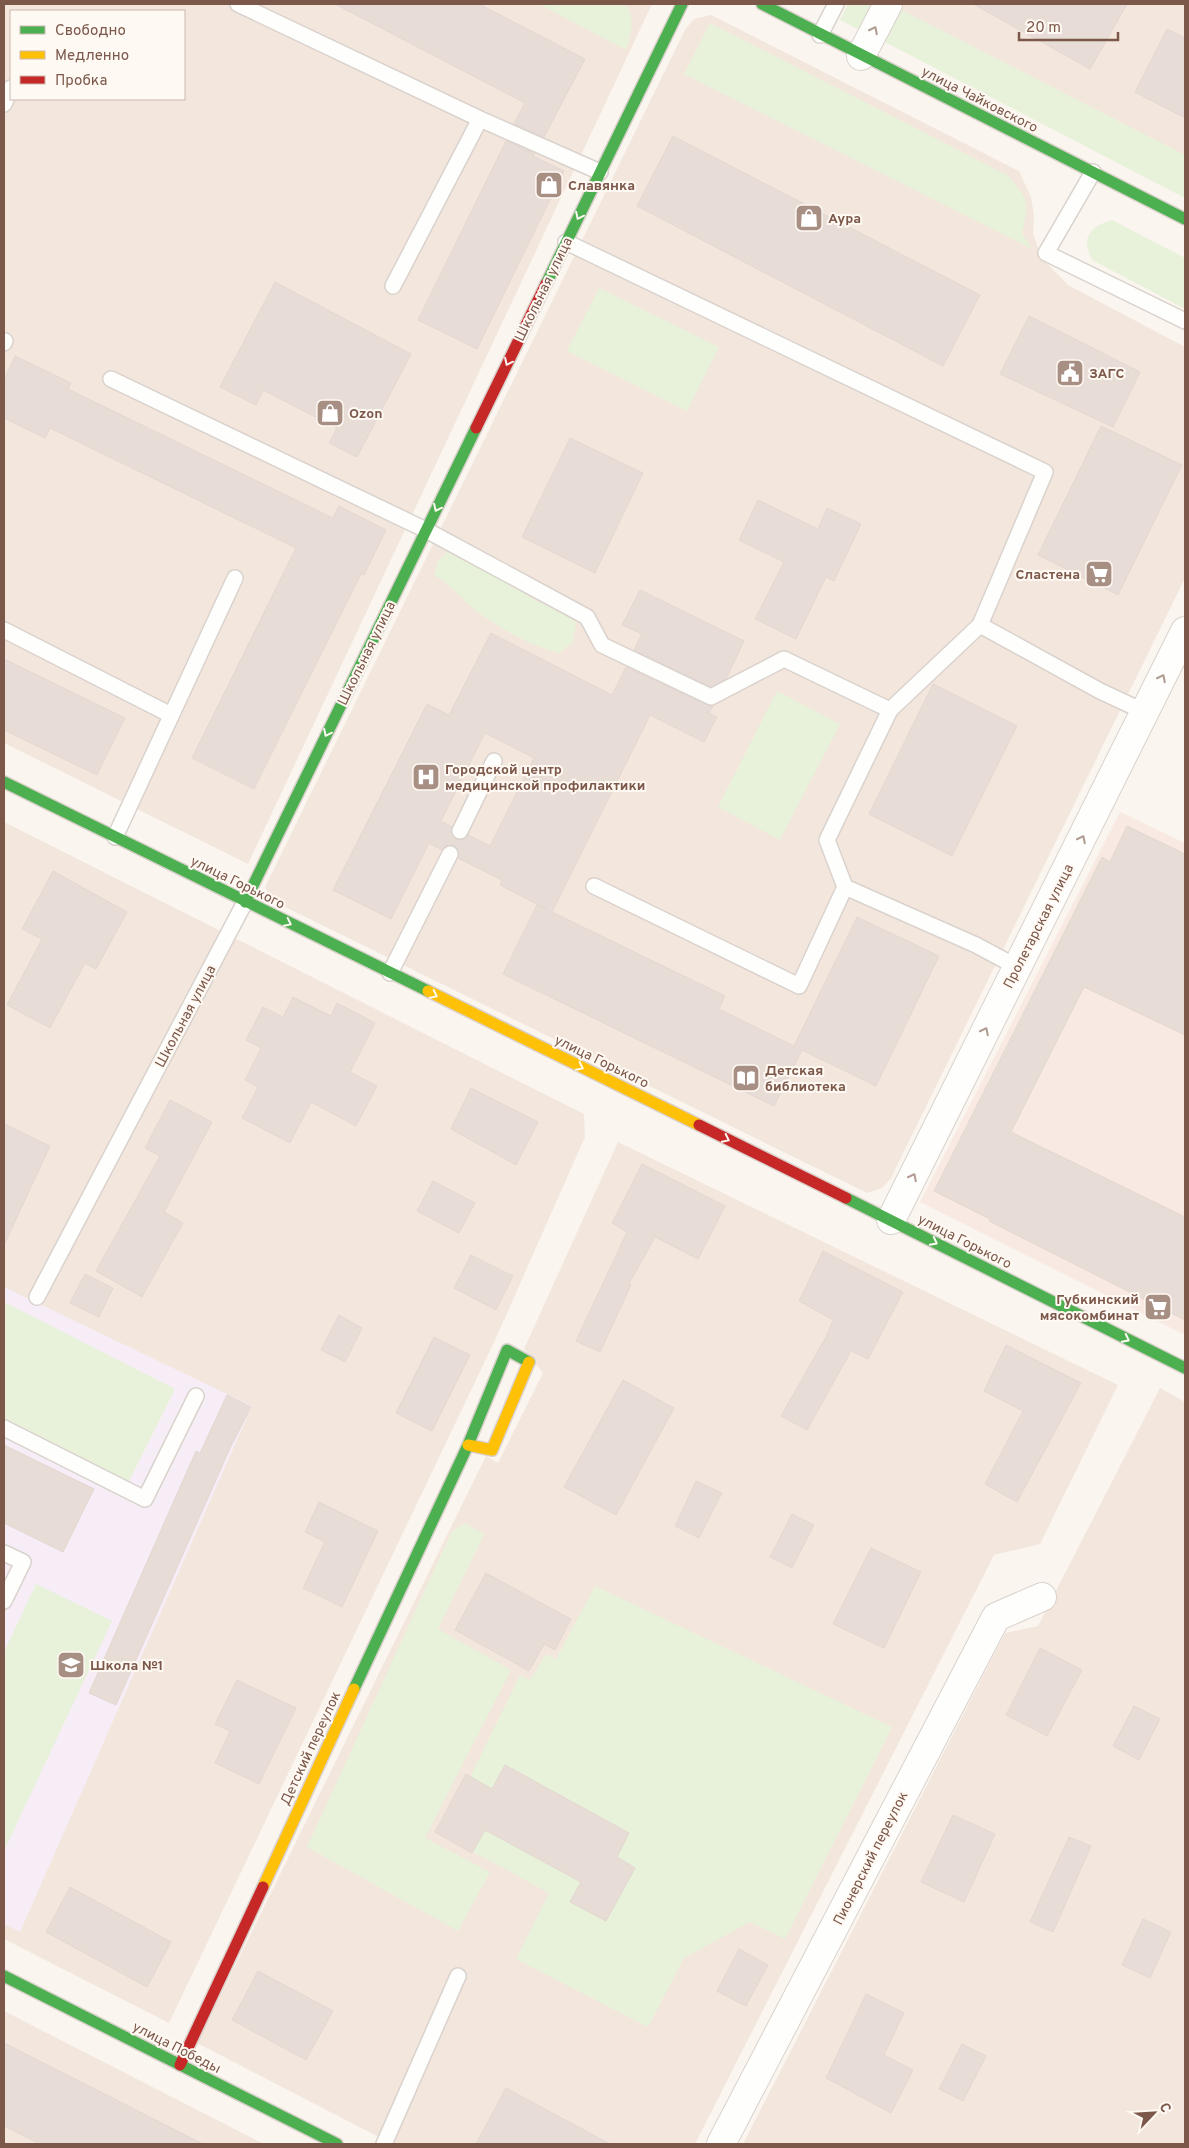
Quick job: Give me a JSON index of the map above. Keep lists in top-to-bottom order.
{
  "streets": {
    "street": [
      "улица Чайковского",
      "Школьная улица",
      "улица Горького",
      "Пролетарская улица",
      "Детский переулок",
      "Пионерский переулок",
      "улица Победы"
    ]
  },
  "crossings": [
    ["Школьная улица", "улица Горького"],
    ["улица Горького", "Пролетарская улица"],
    ["Детский переулок", "улица Победы"]
  ],
  "one_way": ["Школьная улица", "улица Горького", "Пролетарская улица"],
  "places": {
    "shop": ["Славянка", "Аура", "Ozon"],
    "public building": ["ЗАГС"],
    "supermarket": ["Сластена", "Губкинский мясокомбинат"],
    "hospital": ["Городской центр медицинской профилактики"],
    "library": ["Детская библиотека"],
    "school or university": ["Школа №1"]
  },
  "legend": ["Свободно", "Медленно", "Пробка"],
  "scale_bar": "20 m",
  "north": "top right"
}
